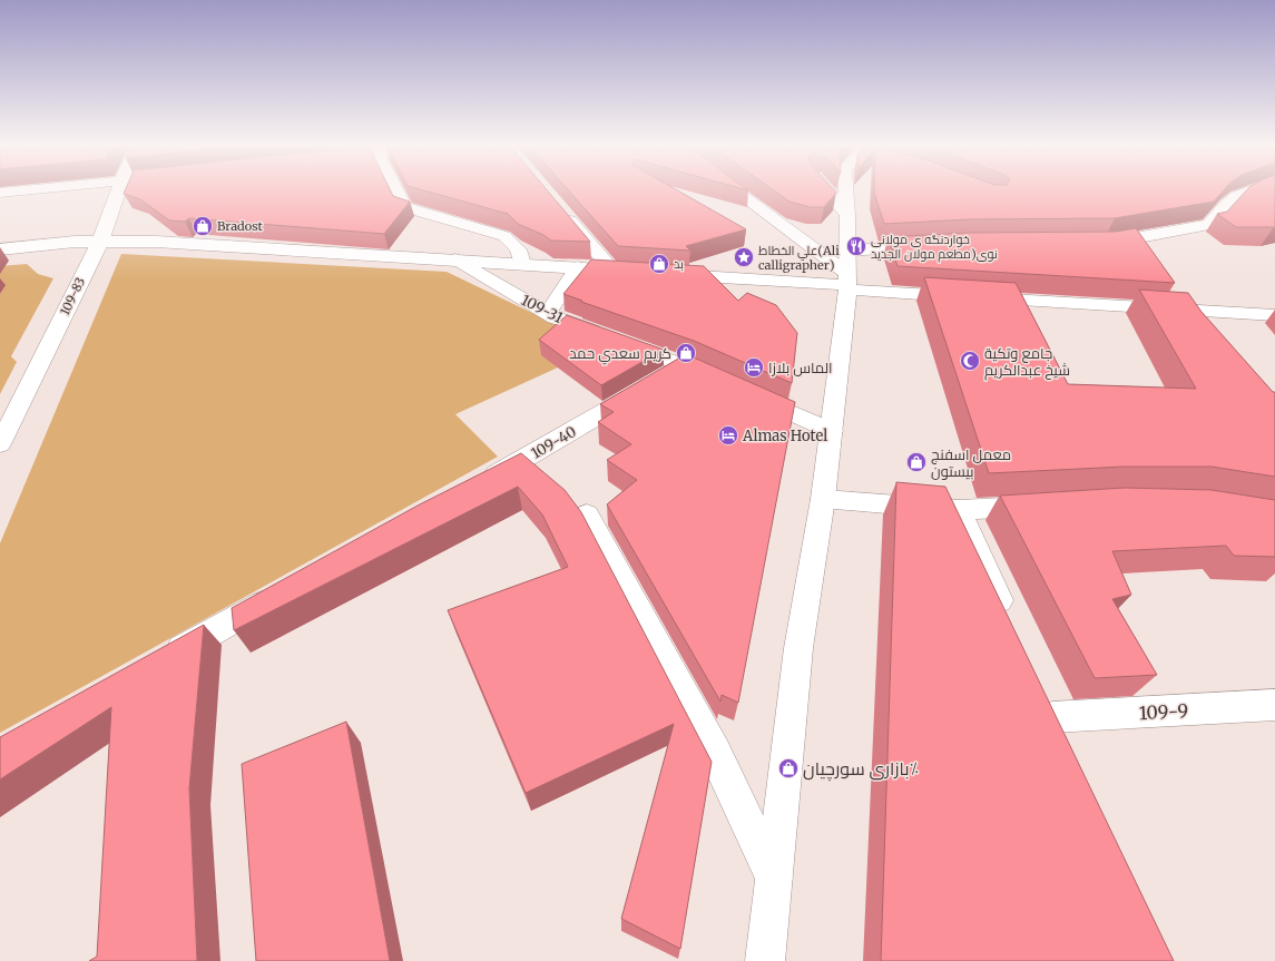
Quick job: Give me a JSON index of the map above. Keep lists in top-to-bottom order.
{
  "streets": {
    "street": [
      "109-83",
      "109-31",
      "109-40",
      "109-9"
    ]
  },
  "crossings": [
    ["109-31", "109-40"]
  ],
  "places": {
    "shop": [
      "Bradost",
      "بد",
      "كريم سعدي حمد",
      "معمل اسفنج بيستون",
      "بازاری سورچیان٪"
    ],
    "restaurant": ["خواردنگه ی مولانی نوی(مطعم مولان الجديد"],
    "place": ["علي الخطاط(Ali calligrapher)"],
    "mosque": ["جامع وتكية شيخ عبدالكريم"],
    "hotel": ["الماس بلازا", "Almas Hotel"]
  }
}
